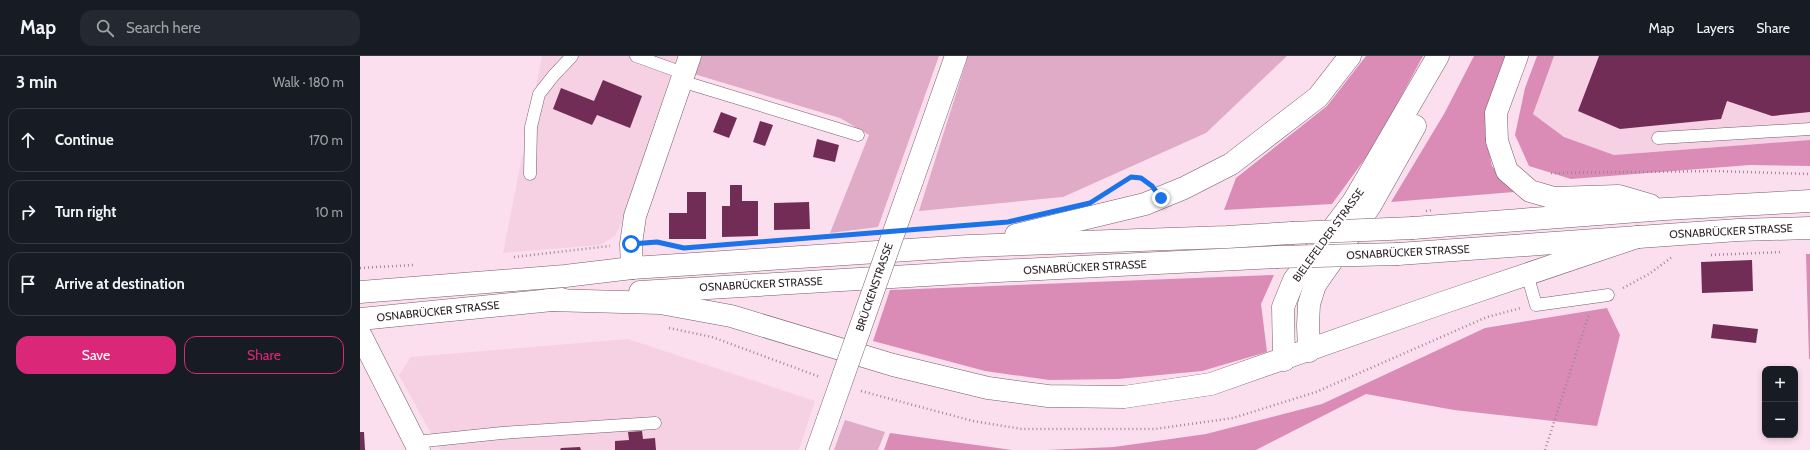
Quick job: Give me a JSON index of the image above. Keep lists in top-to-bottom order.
{
  "streets": {
    "main road": ["OSNABRÜCKER STRASSE", "BIELEFELDER STRASSE", "BRÜCKENSTRASSE"]
  },
  "page": {
    "header": "Map",
    "search": "Search here",
    "nav": ["Map", "Layers", "Share"],
    "heading": ["3 min", "Walk · 180 m"],
    "list": [
      ["Continue", "170 m"],
      ["Turn right", "10 m"],
      "Arrive at destination"
    ],
    "buttons": ["Save", "Share"],
    "map_buttons": ["+", "−"]
  }
}
